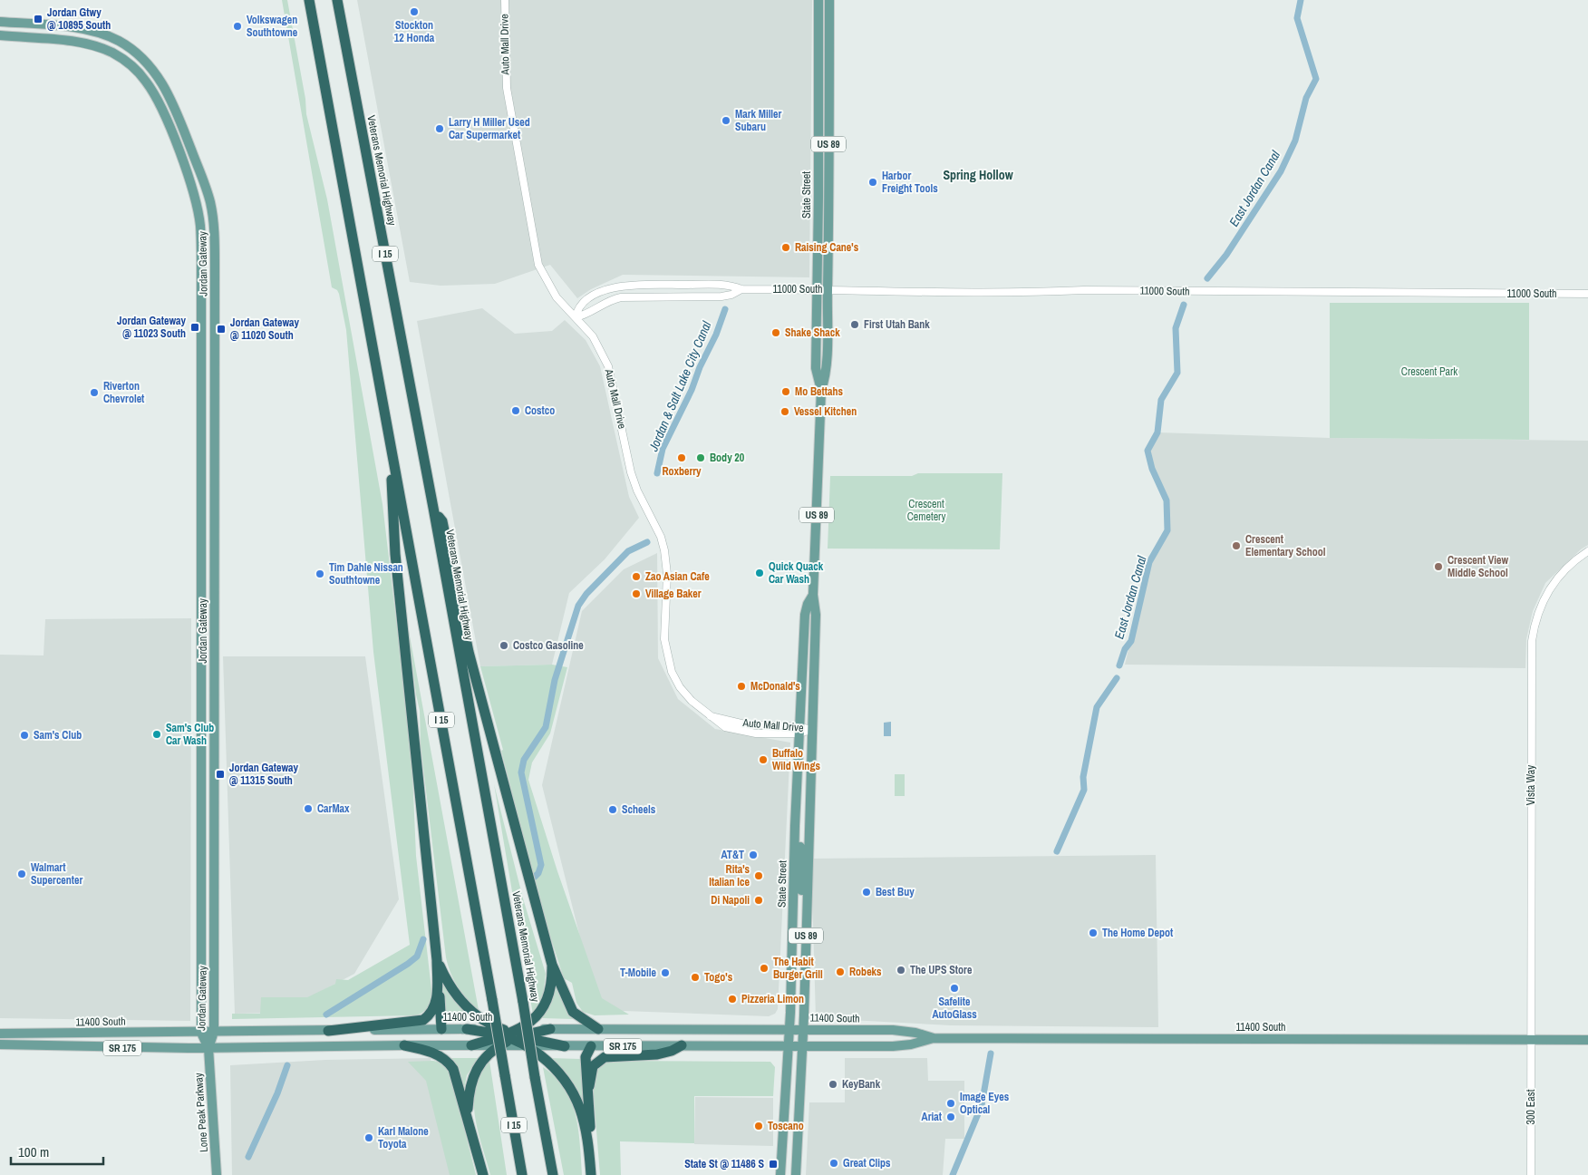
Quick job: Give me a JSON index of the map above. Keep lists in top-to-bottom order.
{
  "streets": {
    "highway": ["Veterans Memorial Highway", "I 15"],
    "main road": [
      "US 89",
      "State Street",
      "Jordan Gateway",
      "11400 South",
      "SR 175",
      "Lone Peak Parkway"
    ],
    "street": [
      "Auto Mall Drive",
      "11000 South",
      "Vista Way",
      "300 East"
    ]
  },
  "crossings": [
    ["Auto Mall Drive", "State Street"],
    ["Auto Mall Drive", "11000 South"],
    ["State Street", "11000 South"],
    ["State Street", "11400 South"],
    ["Jordan Gateway", "11400 South"],
    ["Jordan Gateway", "Lone Peak Parkway"],
    ["Vista Way", "11400 South"],
    ["Vista Way", "300 East"],
    ["11400 South", "300 East"],
    ["11400 South", "Lone Peak Parkway"]
  ],
  "districts": ["Spring Hollow"],
  "water": ["East Jordan Canal", "Jordan & Salt Lake City Canal"],
  "parks": ["Crescent Park", "Crescent Cemetery"],
  "places": {
    "other": [
      "Stockton 12 Honda",
      "Volkswagen Southtowne",
      "Mark Miller Subaru",
      "Larry H Miller Used Car Supermarket",
      "Harbor Freight Tools",
      "Raising Cane's",
      "First Utah Bank",
      "Shake Shack",
      "Mo Bettahs",
      "Riverton Chevrolet",
      "Costco",
      "Vessel Kitchen",
      "Roxberry",
      "Body 20",
      "Crescent Elementary School",
      "Crescent View Middle School",
      "Quick Quack Car Wash",
      "Tim Dahle Nissan Southtowne",
      "Zao Asian Cafe",
      "Village Baker",
      "Costco Gasoline",
      "McDonald's",
      "Sam's Club Car Wash",
      "Sam's Club",
      "Buffalo Wild Wings",
      "CarMax",
      "Scheels",
      "AT&T",
      "Walmart Supercenter",
      "Rita's Italian Ice",
      "Best Buy",
      "Di Napoli",
      "The Home Depot",
      "The Habit Burger Grill",
      "The UPS Store",
      "Robeks",
      "T-Mobile",
      "Togo's",
      "Safelite AutoGlass",
      "Pizzeria Limon",
      "KeyBank",
      "Image Eyes Optical",
      "Ariat",
      "Toscano",
      "Karl Malone Toyota",
      "Great Clips"
    ],
    "transit": [
      "Jordan Gtwy @ 10895 South",
      "Jordan Gateway @ 11023 South",
      "Jordan Gateway @ 11020 South",
      "Jordan Gateway @ 11315 South",
      "State St @ 11486 S"
    ]
  },
  "scale_bar": "100 m"
}
